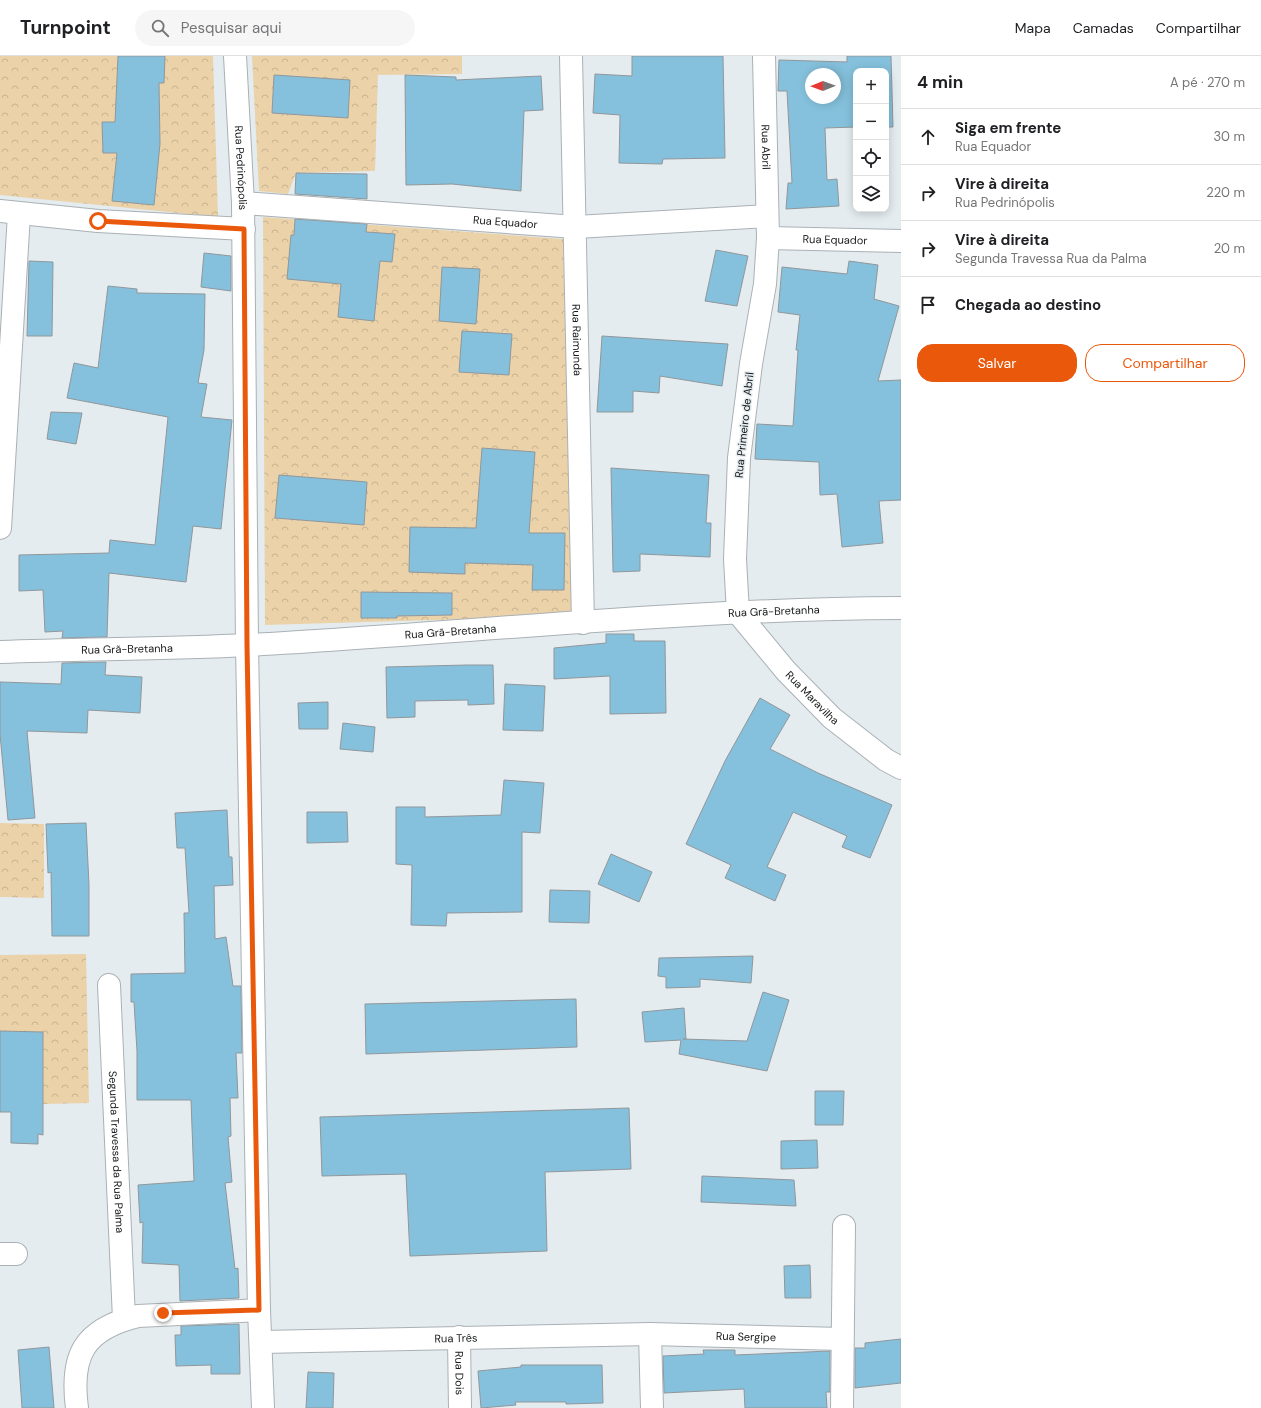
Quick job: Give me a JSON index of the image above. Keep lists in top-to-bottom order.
{
  "streets": {
    "street": [
      "Rua Abril",
      "Rua Pedrinópolis",
      "Rua Equador",
      "Rua Raimunda",
      "Rua Primeiro de Abril",
      "Rua Grã-Bretanha",
      "Rua Maravilha",
      "Segunda Travessa da Rua Palma",
      "Rua Sergipe",
      "Rua Três",
      "Rua Dois"
    ]
  },
  "crossings": [
    ["Rua Abril", "Rua Equador"],
    ["Rua Abril", "Rua Primeiro de Abril"],
    ["Rua Pedrinópolis", "Rua Equador"],
    ["Rua Pedrinópolis", "Rua Grã-Bretanha"],
    ["Rua Pedrinópolis", "Rua Três"],
    ["Rua Equador", "Rua Raimunda"],
    ["Rua Equador", "Rua Primeiro de Abril"],
    ["Rua Raimunda", "Rua Grã-Bretanha"],
    ["Rua Primeiro de Abril", "Rua Grã-Bretanha"],
    ["Rua Primeiro de Abril", "Rua Maravilha"],
    ["Rua Grã-Bretanha", "Rua Maravilha"],
    ["Rua Sergipe", "Rua Três"],
    ["Rua Três", "Rua Dois"]
  ],
  "north": "left",
  "page": {
    "header": "Turnpoint",
    "search": "Pesquisar aqui",
    "nav": ["Mapa", "Camadas", "Compartilhar"],
    "heading": ["4 min", "A pé · 270 m"],
    "map_buttons": ["+", "−"],
    "list": [
      ["Siga em frente", "Rua Equador", "30 m"],
      ["Vire à direita", "Rua Pedrinópolis", "220 m"],
      ["Vire à direita", "Segunda Travessa Rua da Palma", "20 m"],
      "Chegada ao destino"
    ],
    "buttons": ["Salvar", "Compartilhar"]
  }
}
